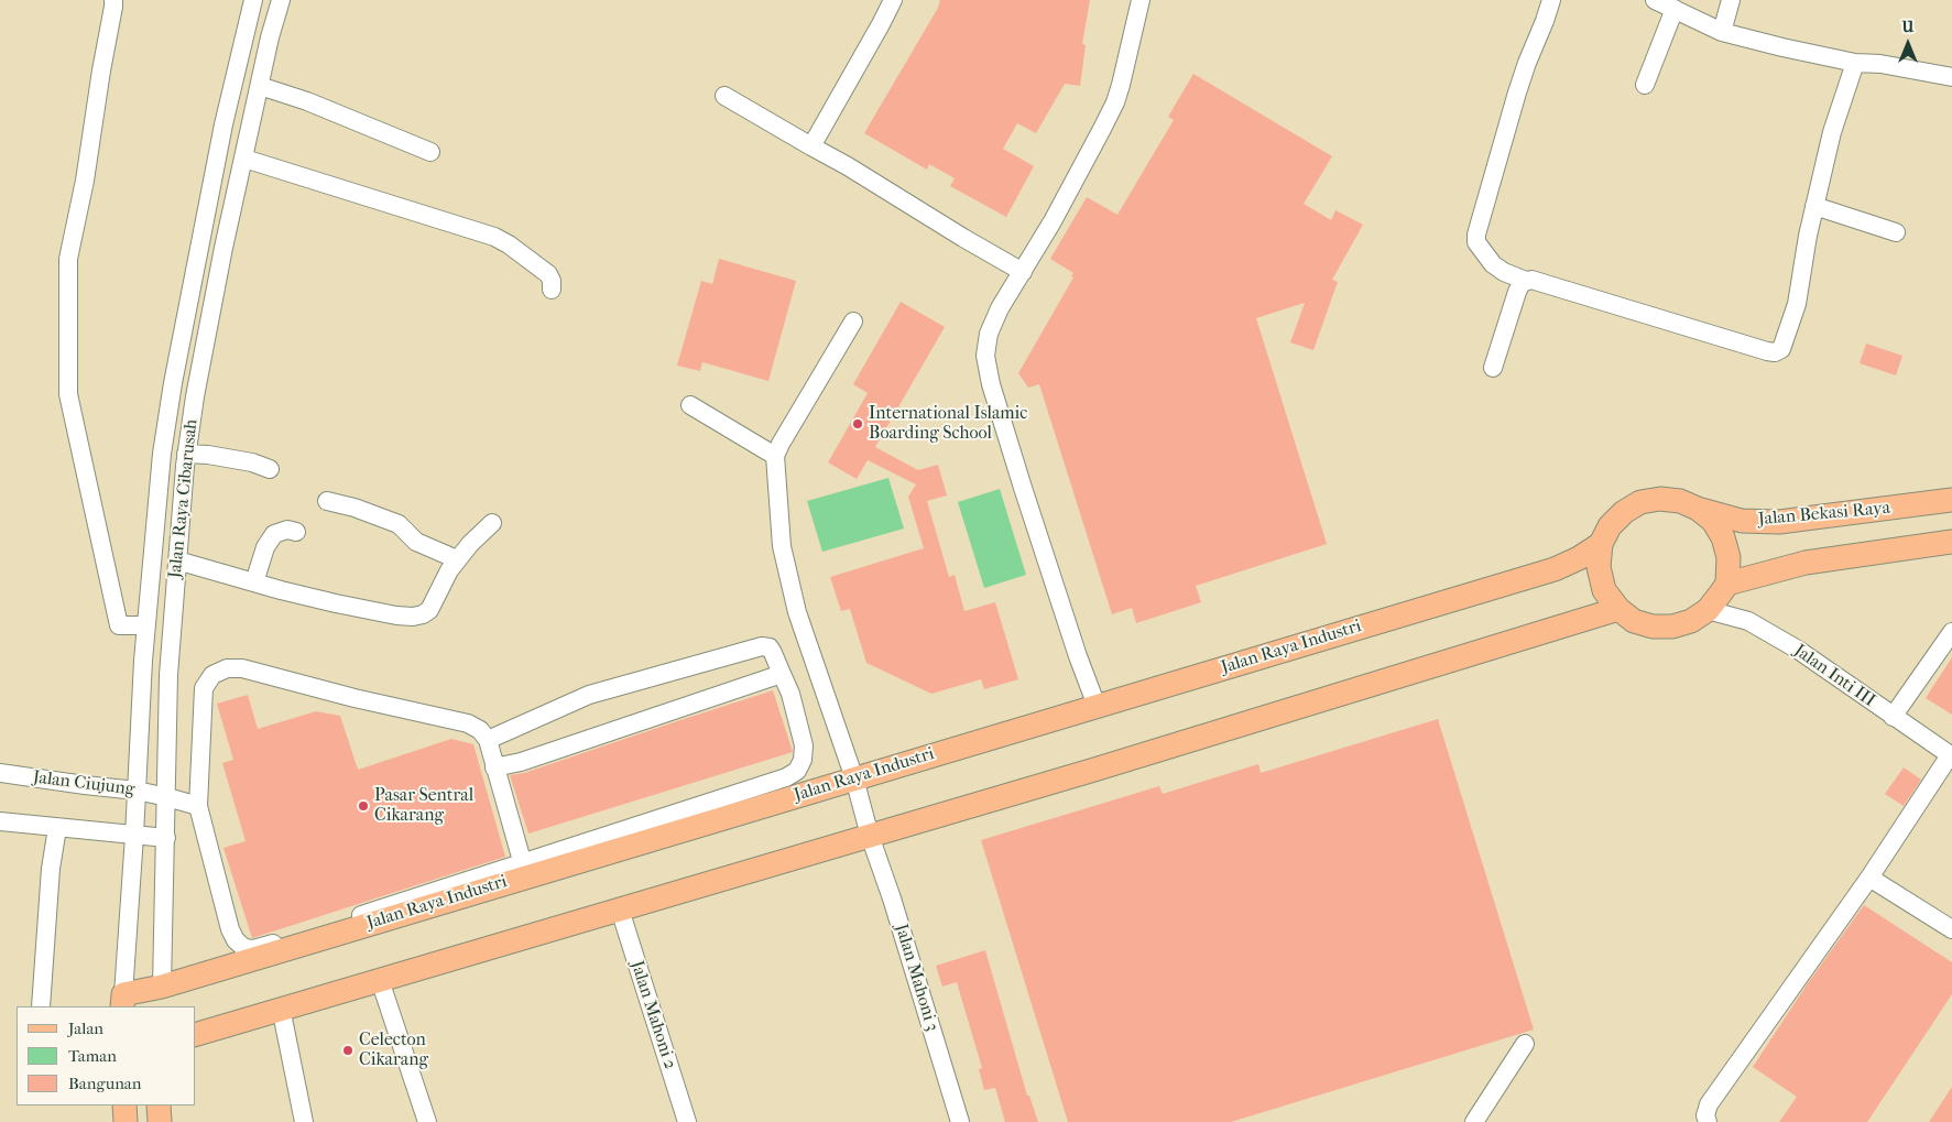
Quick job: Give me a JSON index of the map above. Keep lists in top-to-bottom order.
{
  "streets": {
    "main road": ["Jalan Bekasi Raya", "Jalan Raya Industri"],
    "street": [
      "Jalan Raya Cibarusah",
      "Jalan Inti III",
      "Jalan Ciujung",
      "Jalan Mahoni 3",
      "Jalan Mahoni 2"
    ]
  },
  "crossings": [
    ["Jalan Raya Cibarusah", "Jalan Raya Industri"],
    ["Jalan Raya Cibarusah", "Jalan Ciujung"],
    ["Jalan Bekasi Raya", "Jalan Raya Industri"],
    ["Jalan Bekasi Raya", "Jalan Inti III"],
    ["Jalan Raya Industri", "Jalan Inti III"],
    ["Jalan Raya Industri", "Jalan Mahoni 3"]
  ],
  "places": ["International Islamic Boarding School", "Pasar Sentral Cikarang", "Celecton Cikarang"],
  "legend": ["Jalan", "Taman", "Bangunan"],
  "north": "top"
}
